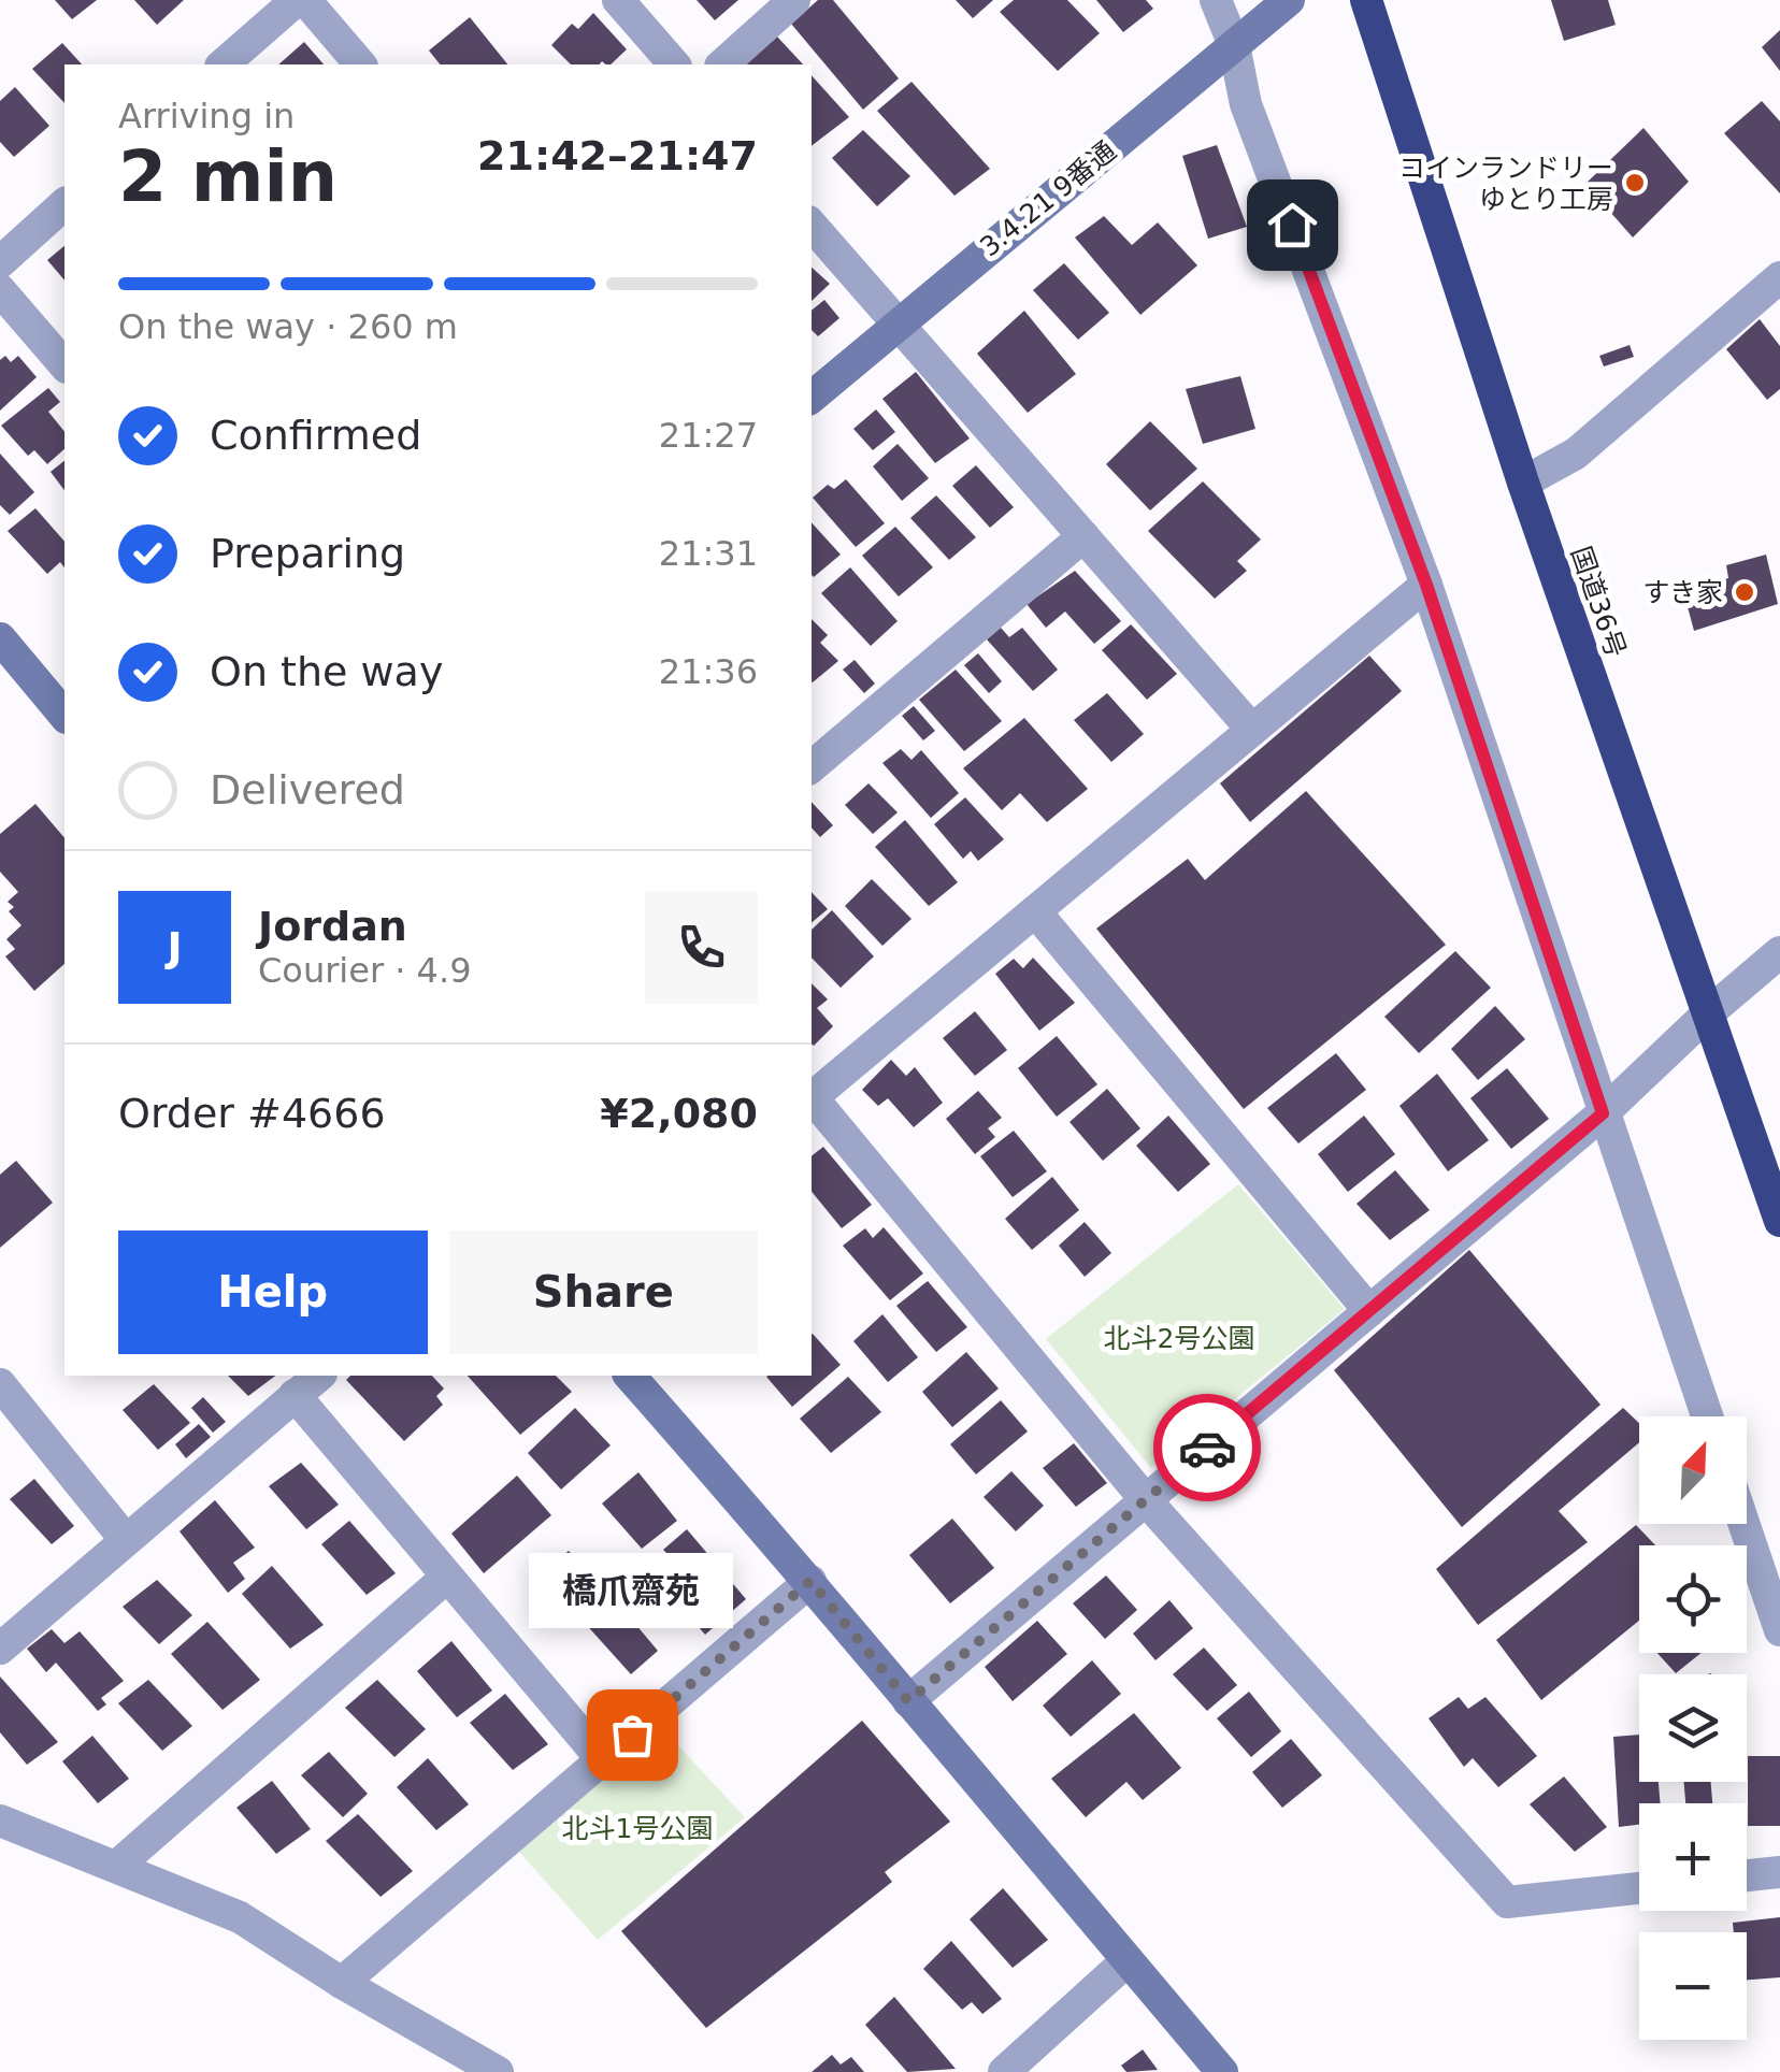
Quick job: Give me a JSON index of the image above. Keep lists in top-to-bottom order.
{
  "streets": {
    "highway": ["国道36号"],
    "street": ["3.4.21 9番通"]
  },
  "parks": ["北斗2号公園", "北斗1号公園"],
  "places": ["コインランドリー ゆとり工房", "すき家", "橋爪齋苑"],
  "north": "top right",
  "page": {
    "heading": ["2 min", "Arriving in", "21:42–21:47"],
    "panel": [
      "Jordan",
      "Courier · 4.9",
      "Order #4666",
      "¥2,080"
    ],
    "bar": "On the way · 260 m",
    "list": [
      ["Confirmed", "21:27"],
      ["Preparing", "21:31"],
      ["On the way", "21:36"],
      "Delivered"
    ],
    "round": "J",
    "buttons": ["Help", "Share"],
    "map_buttons": ["+", "−"],
    "bubble": "橋爪齋苑"
  }
}
